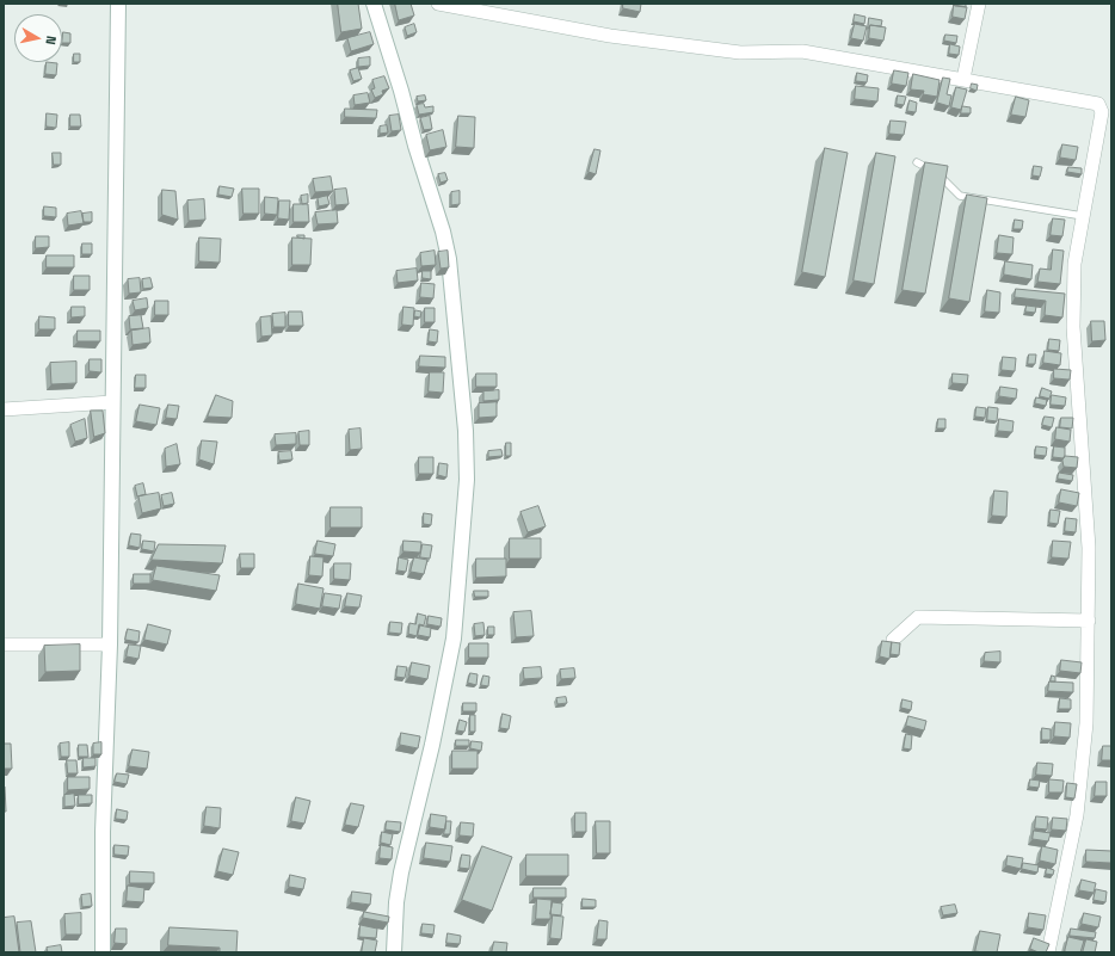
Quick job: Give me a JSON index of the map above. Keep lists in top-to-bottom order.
{
  "north": "right"
}
